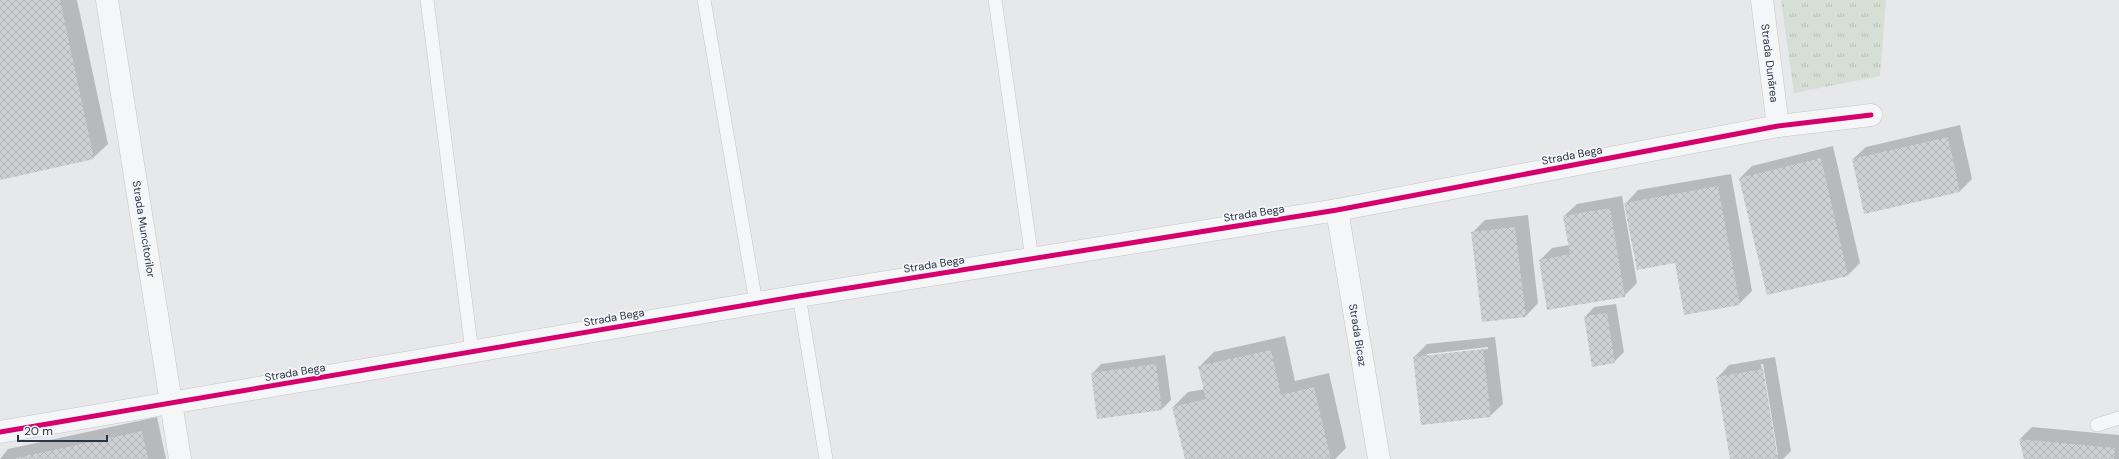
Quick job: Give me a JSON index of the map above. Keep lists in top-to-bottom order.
{
  "streets": {
    "street": [
      "Strada Dunărea",
      "Strada Bega",
      "Strada Muncitorilor",
      "Strada Bicaz"
    ]
  },
  "crossings": [
    ["Strada Dunărea", "Strada Bega"],
    ["Strada Bega", "Strada Muncitorilor"],
    ["Strada Bega", "Strada Bicaz"]
  ],
  "scale_bar": "20 m"
}
